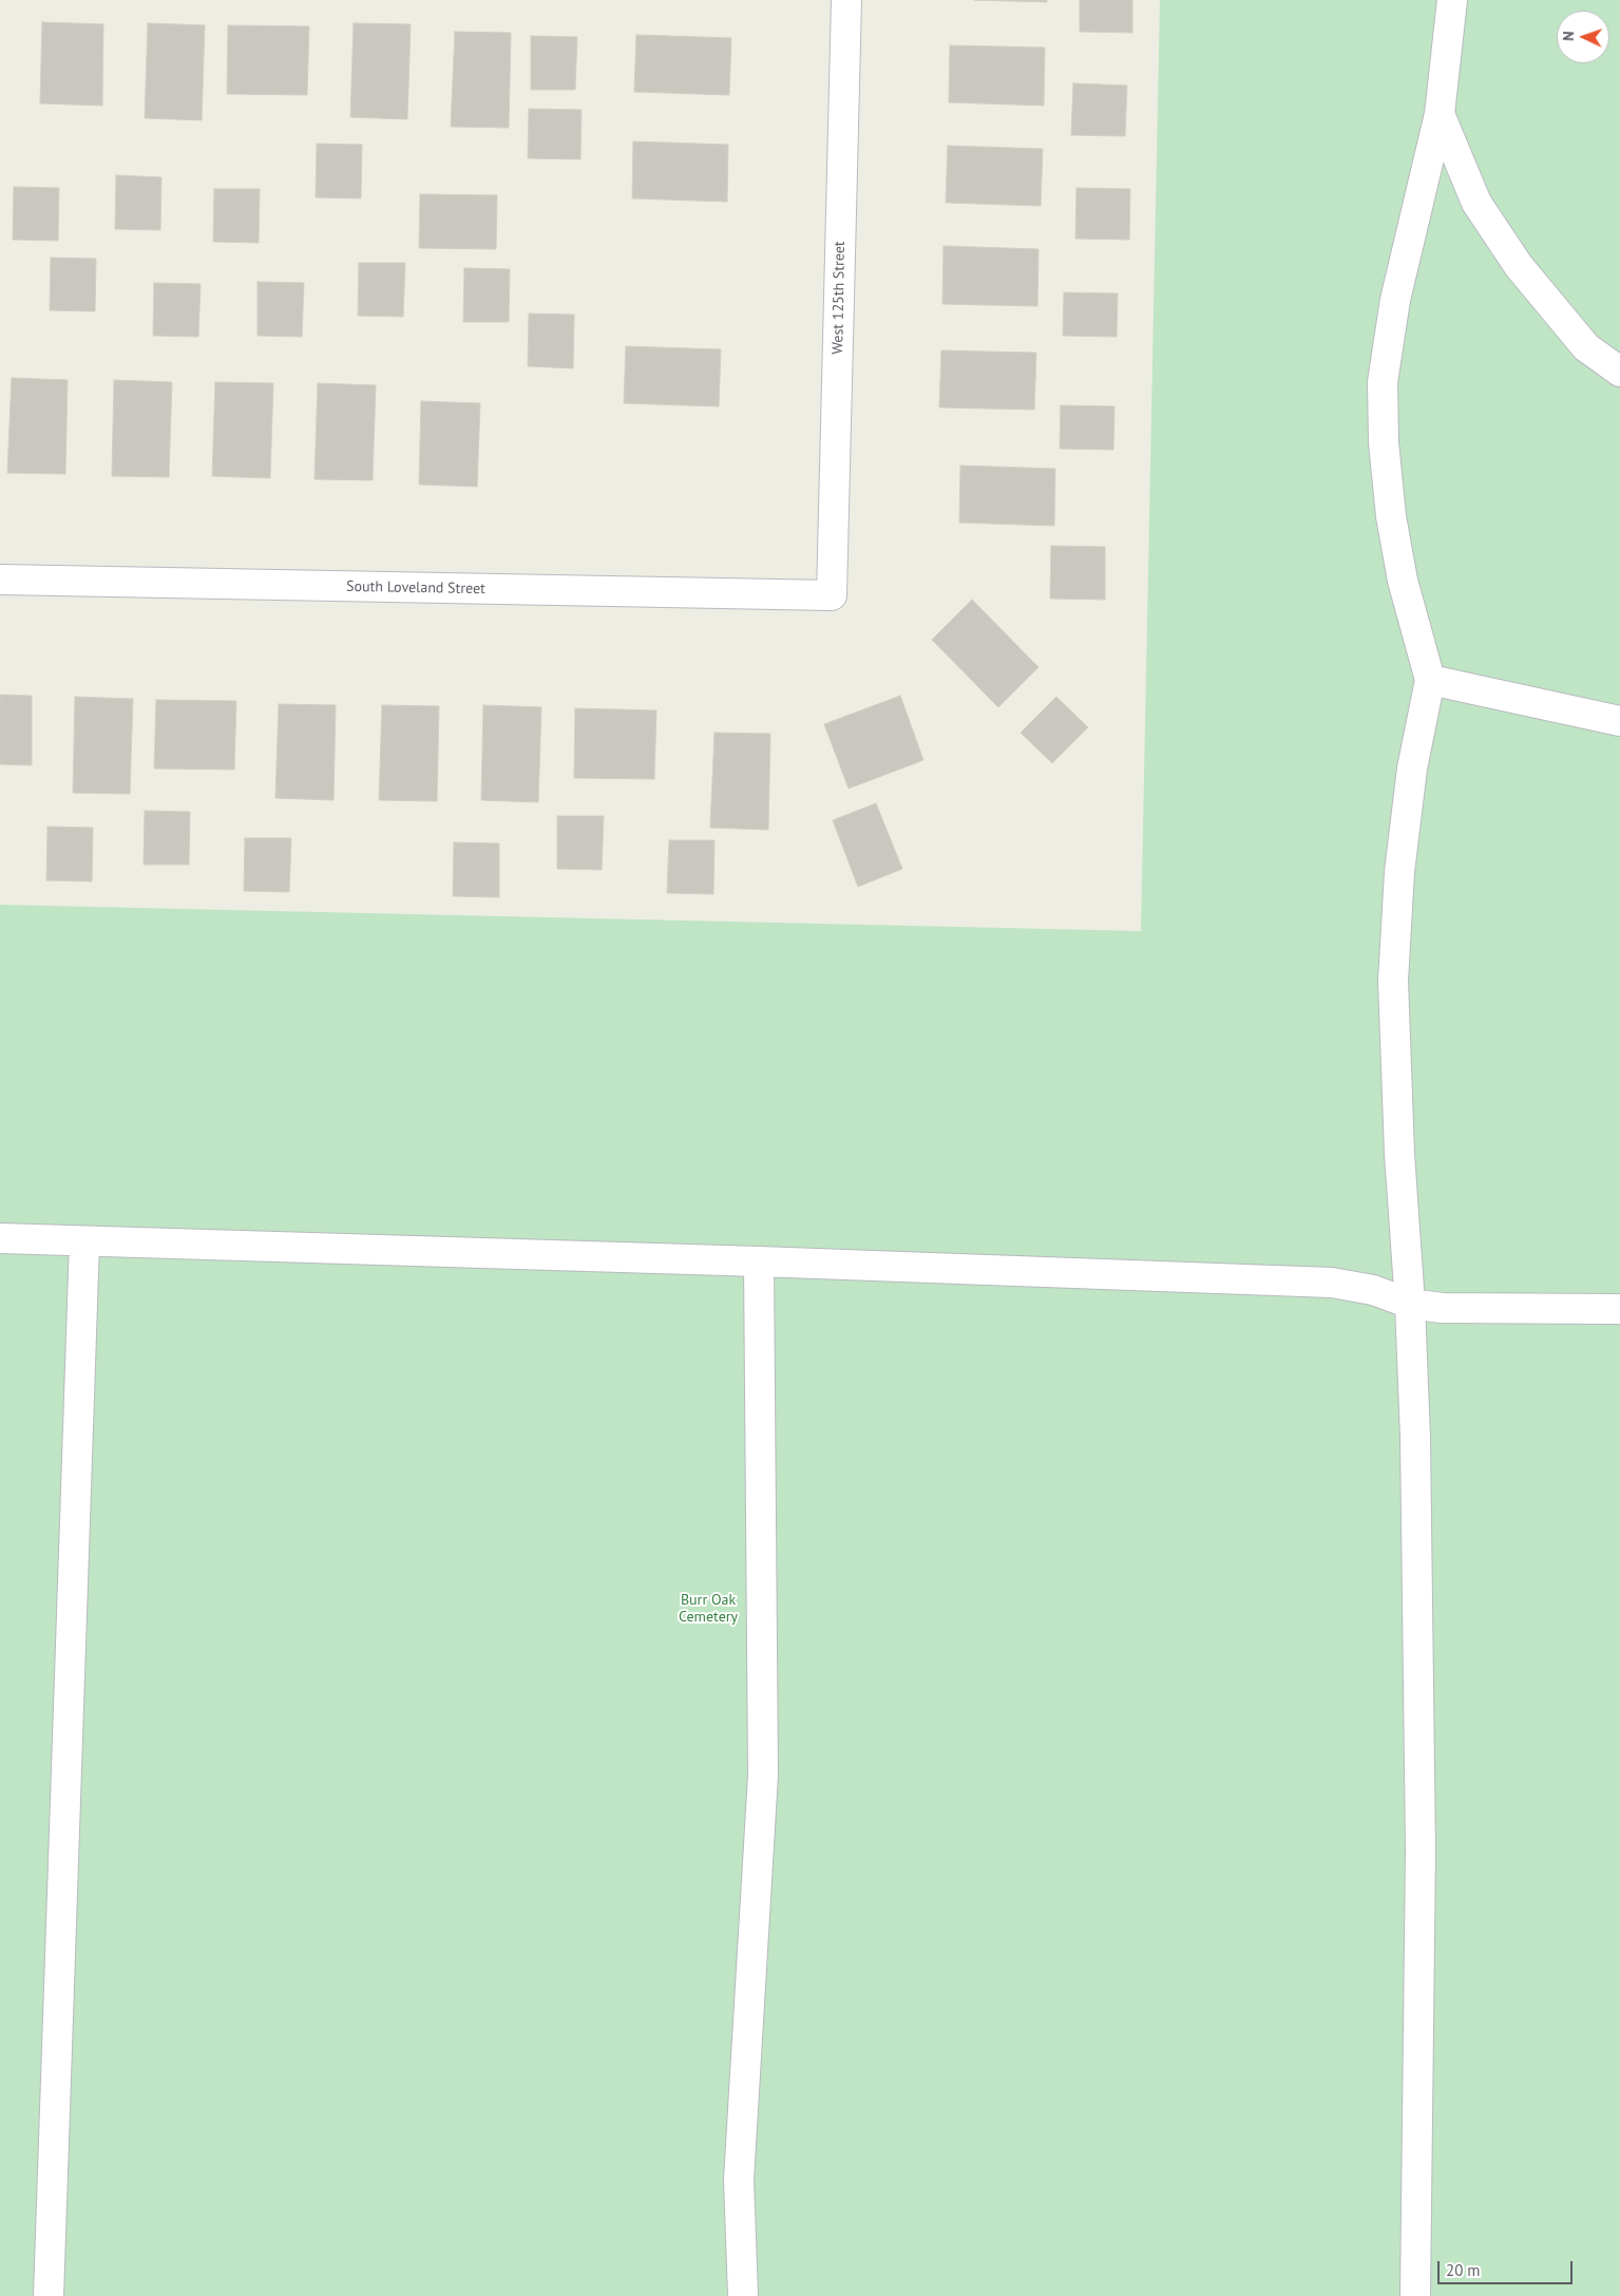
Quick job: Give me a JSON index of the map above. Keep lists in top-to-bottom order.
{
  "streets": {
    "street": ["West 125th Street", "South Loveland Street"]
  },
  "crossings": [
    ["West 125th Street", "South Loveland Street"]
  ],
  "parks": ["Burr Oak Cemetery"],
  "scale_bar": "20 m",
  "north": "left"
}
